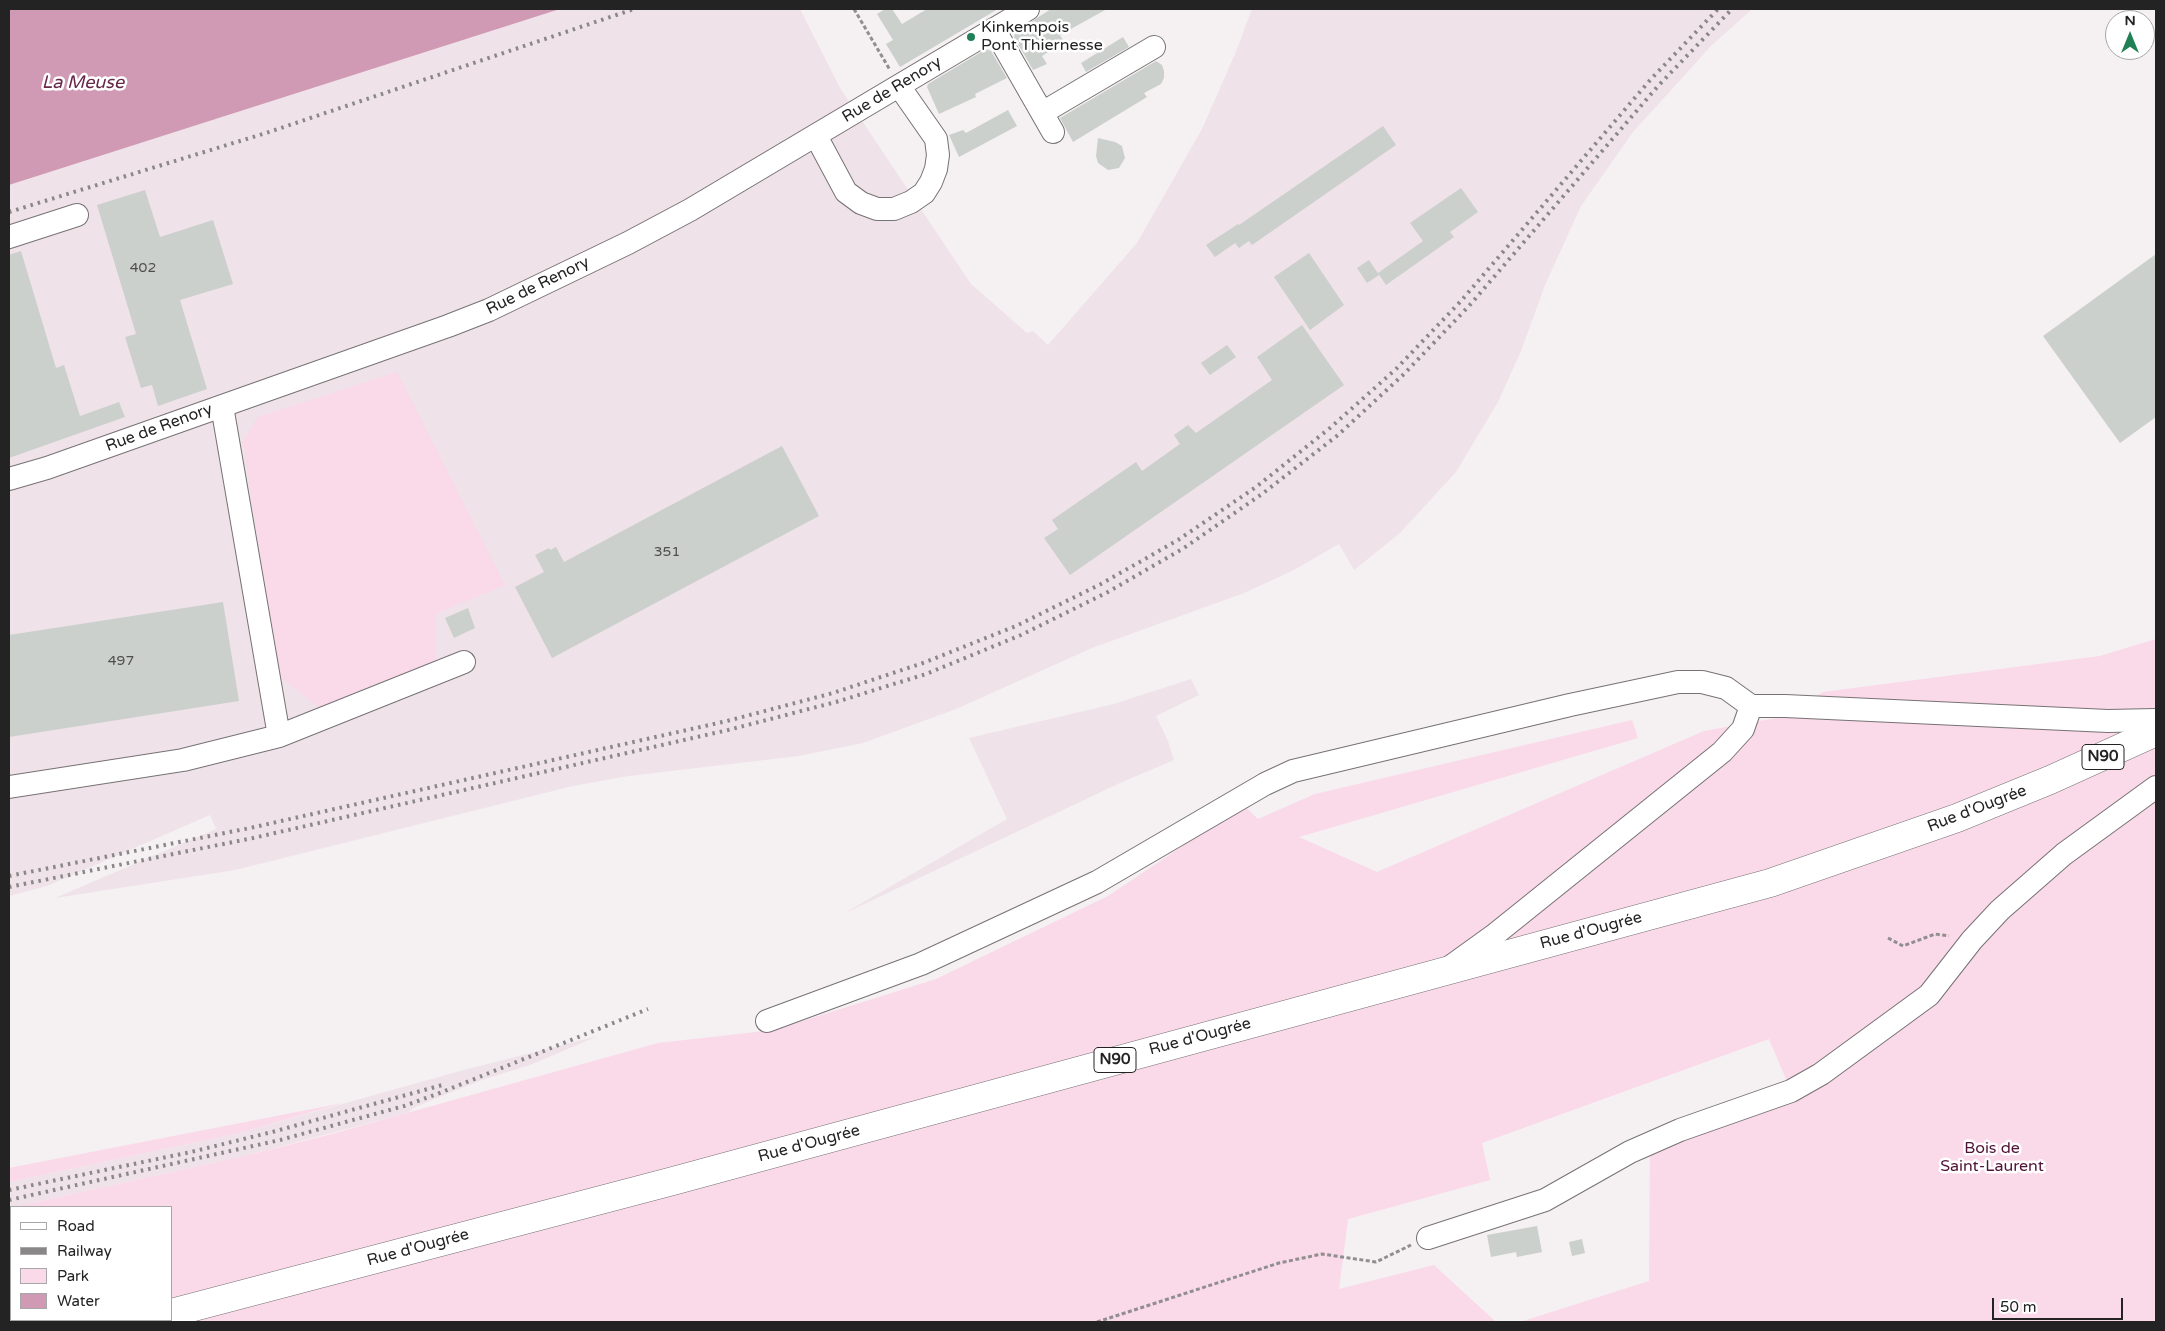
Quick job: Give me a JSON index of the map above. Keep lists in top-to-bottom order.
{
  "streets": {
    "main road": ["N90", "Rue d'Ougrée"],
    "street": ["Rue de Renory"]
  },
  "water": ["La Meuse"],
  "parks": ["Bois de Saint-Laurent"],
  "places": ["Kinkempois Pont Thiernesse"],
  "house_numbers": ["402", "351", "497"],
  "legend": [
    "Road",
    "Railway",
    "Park",
    "Water"
  ],
  "scale_bar": "50 m",
  "north": "top"
}
